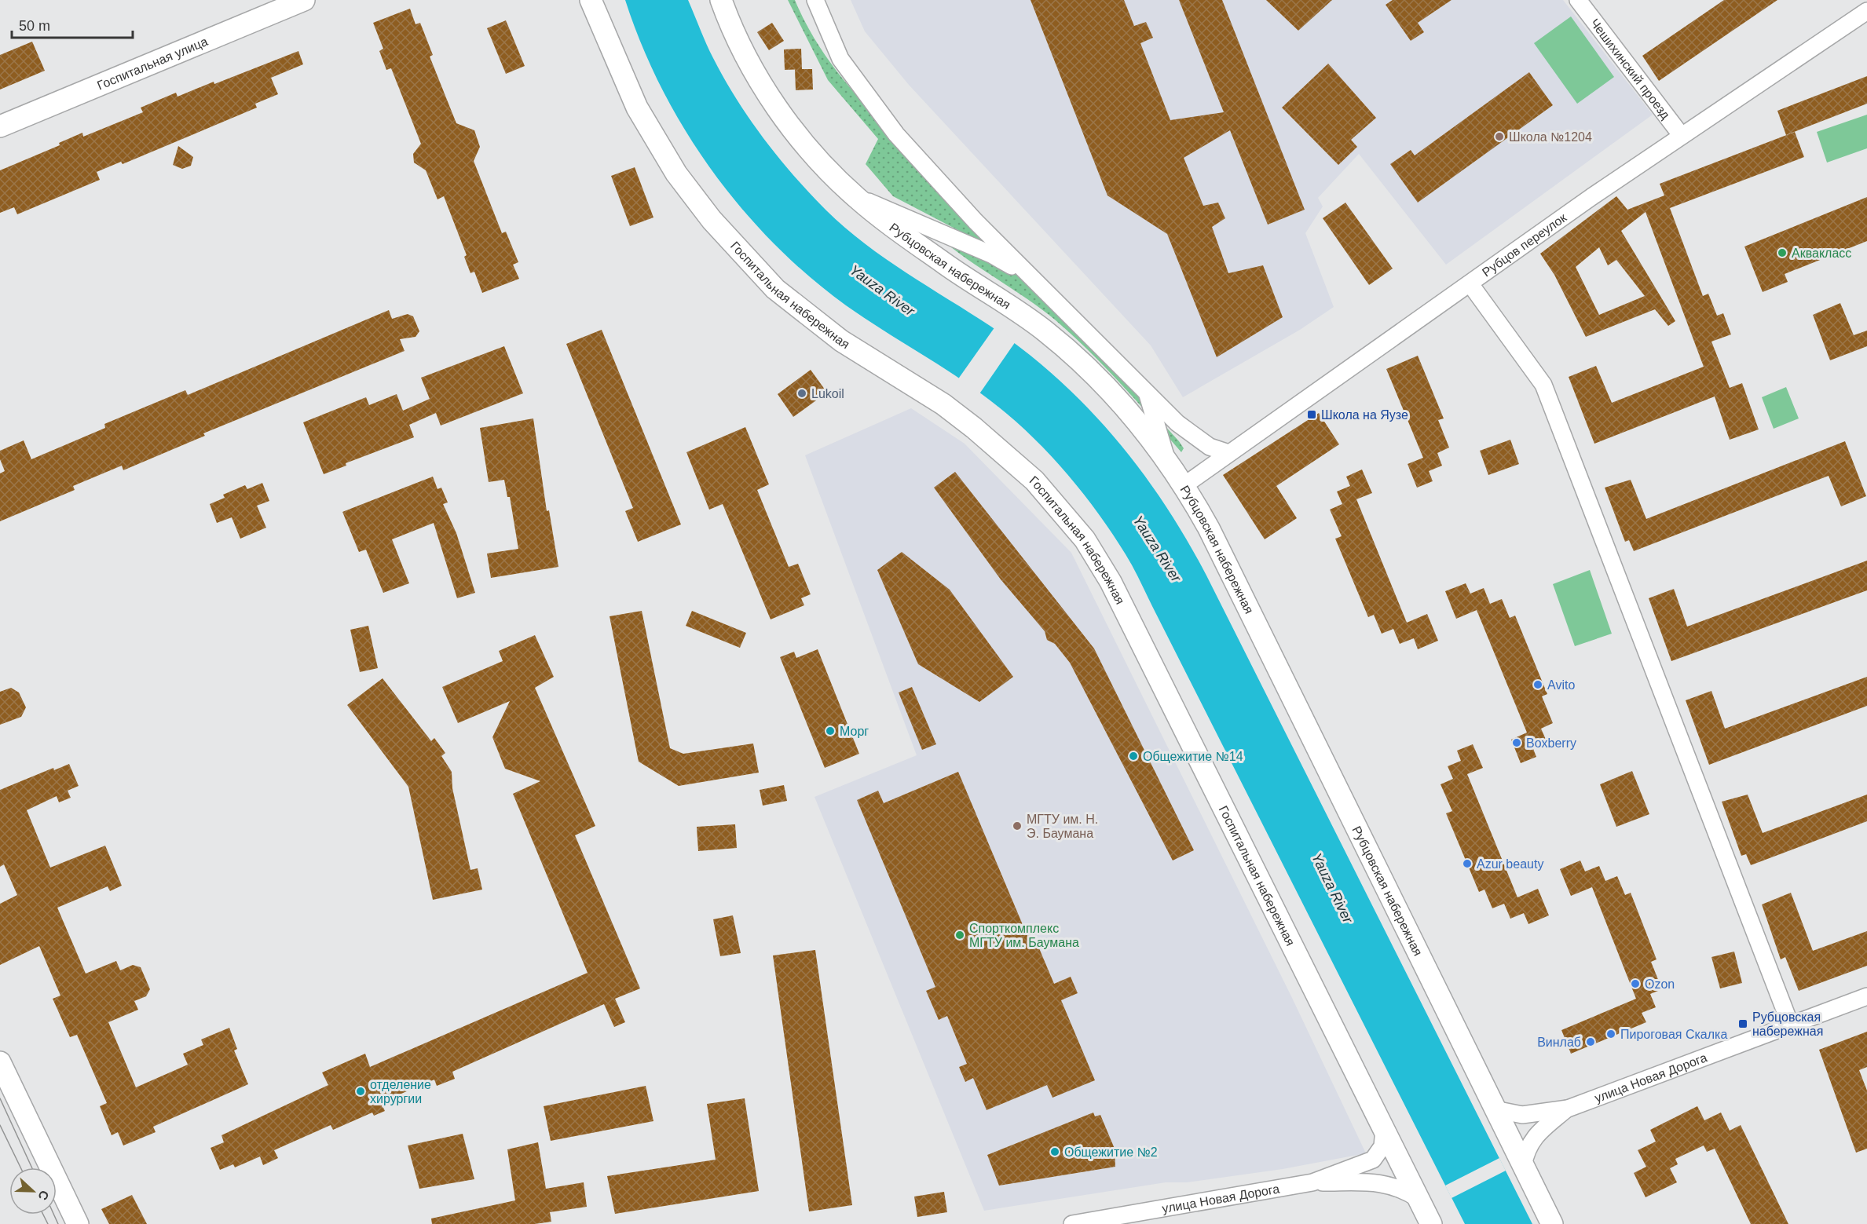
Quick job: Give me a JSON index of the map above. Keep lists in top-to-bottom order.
{
  "streets": {
    "main road": ["Госпитальная улица", "Рубцовская набережная", "Госпитальная набережная"],
    "street": ["Чешихинский проезд", "Рубцов переулок", "улица Новая Дорога"]
  },
  "crossings": [
    ["Чешихинский проезд", "Рубцов переулок"],
    ["Рубцов переулок", "Рубцовская набережная"],
    ["Рубцовская набережная", "улица Новая Дорога"],
    ["Госпитальная набережная", "улица Новая Дорога"]
  ],
  "water": ["Yauza River"],
  "places": {
    "other": [
      "Школа №1204",
      "Аквакласс",
      "Lukoil",
      "Avito",
      "Морг",
      "Boxberry",
      "Общежитие №14",
      "МГТУ им. Н. Э. Баумана",
      "Azur beauty",
      "Спорткомплекс МГТУ им. Баумана",
      "Ozon",
      "Пироговая Скалка",
      "Винлаб",
      "отделение хирургии",
      "Общежитие №2"
    ],
    "transit": ["Школа на Яузе", "Рубцовская набережная"]
  },
  "scale_bar": "50 m",
  "north": "right"
}
